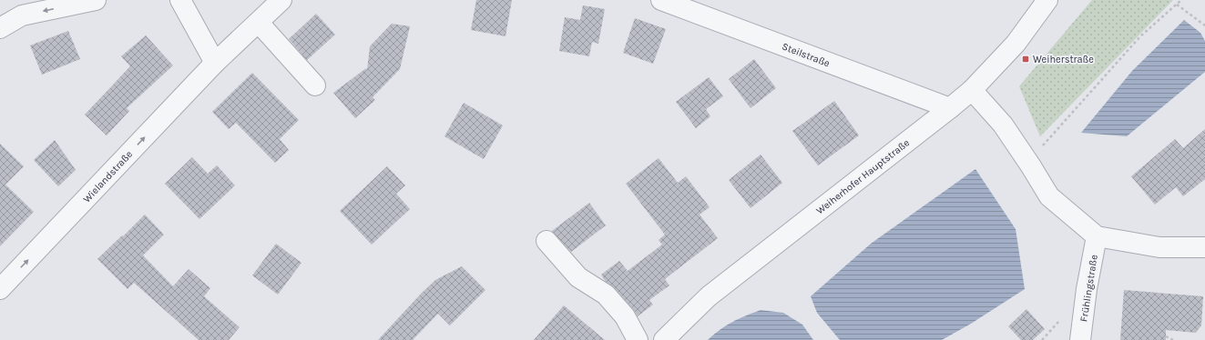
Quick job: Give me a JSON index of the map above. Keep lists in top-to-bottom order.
{
  "streets": {
    "street": [
      "Steilstraße",
      "Wielandstraße",
      "Weiherhofer Hauptstraße",
      "Frühlingstraße"
    ]
  },
  "crossings": [
    ["Steilstraße", "Weiherhofer Hauptstraße"]
  ],
  "one_way": ["Wielandstraße"],
  "places": {
    "transit": ["Weiherstraße"]
  }
}
